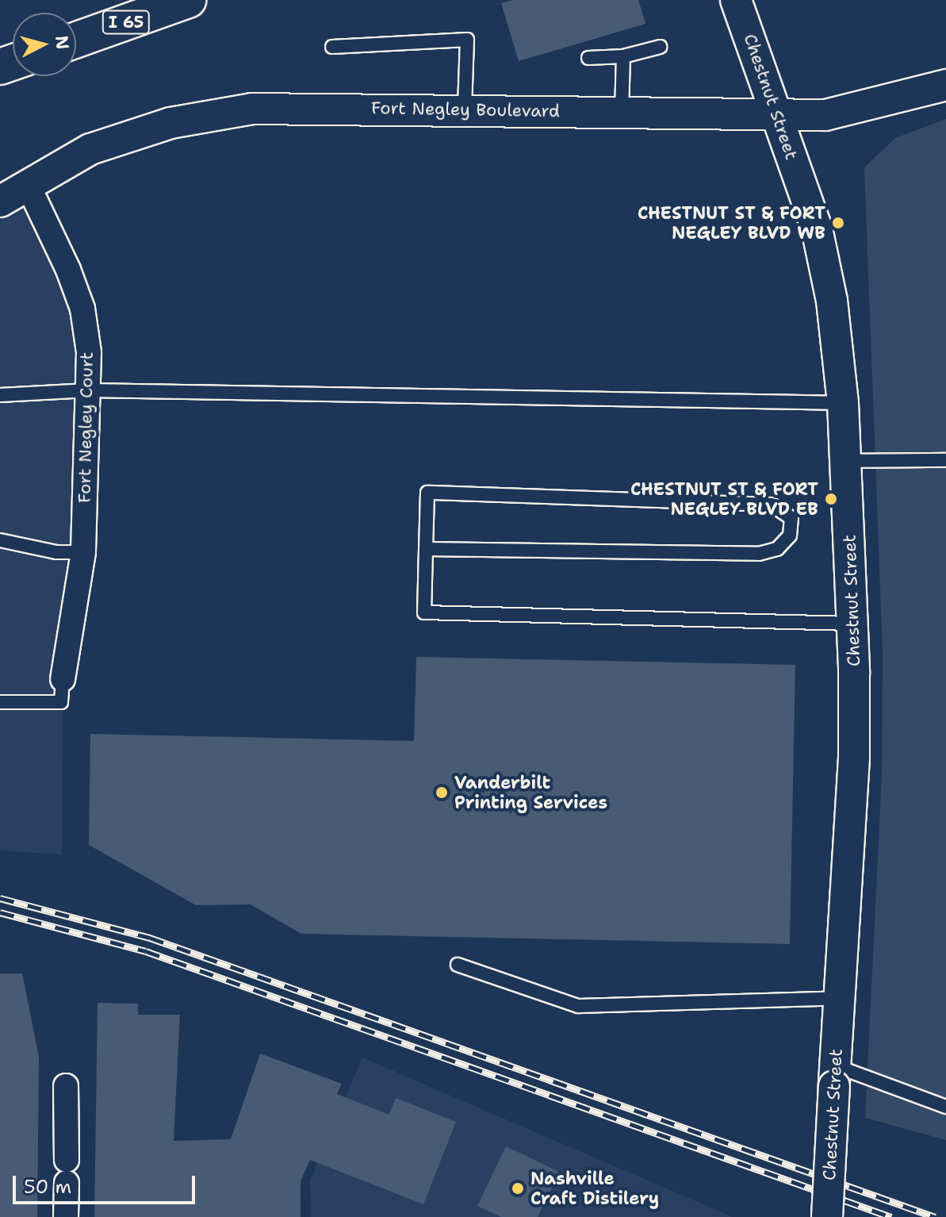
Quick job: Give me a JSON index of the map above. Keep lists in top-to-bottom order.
{
  "streets": {
    "highway": ["I 65"],
    "street": ["Chestnut Street", "Fort Negley Boulevard", "Fort Negley Court"]
  },
  "crossings": [
    ["Chestnut Street", "Fort Negley Boulevard"],
    ["Fort Negley Boulevard", "Fort Negley Court"]
  ],
  "places": [
    "CHESTNUT ST & FORT NEGLEY BLVD WB",
    "CHESTNUT ST & FORT NEGLEY BLVD EB",
    "Vanderbilt Printing Services",
    "Nashville Craft Distilery"
  ],
  "scale_bar": "50 m",
  "north": "right"
}
